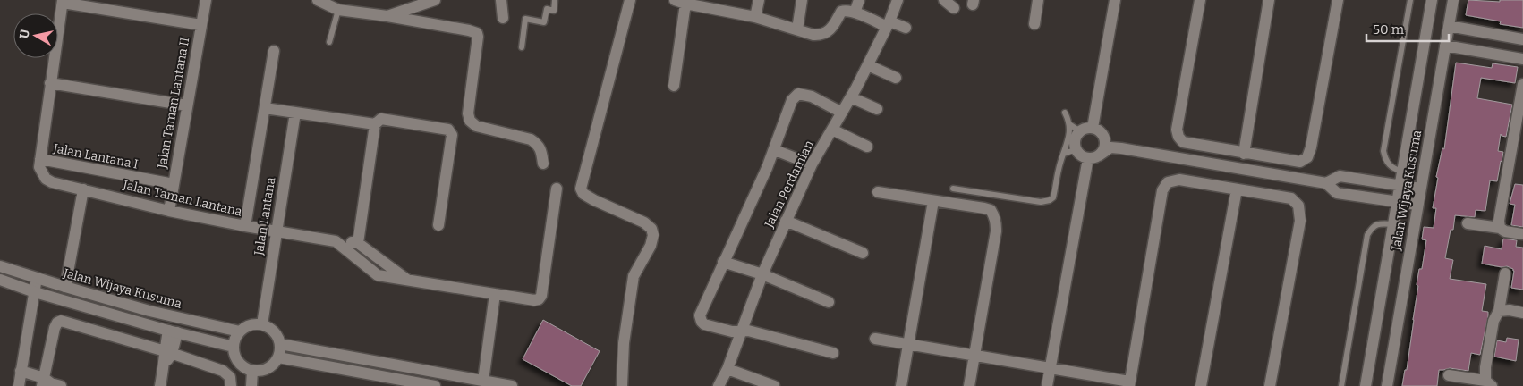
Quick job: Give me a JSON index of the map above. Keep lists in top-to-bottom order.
{
  "streets": {
    "street": [
      "Jalan Taman Lantana II",
      "Jalan Lantana I",
      "Jalan Perdamian",
      "Jalan Wijaya Kusuma",
      "Jalan Taman Lantana",
      "Jalan Lantana"
    ]
  },
  "crossings": [
    ["Jalan Taman Lantana II", "Jalan Lantana I"],
    ["Jalan Taman Lantana II", "Jalan Taman Lantana"],
    ["Jalan Lantana I", "Jalan Taman Lantana"],
    ["Jalan Wijaya Kusuma", "Jalan Lantana"],
    ["Jalan Taman Lantana", "Jalan Lantana"]
  ],
  "scale_bar": "50 m",
  "north": "left"
}
